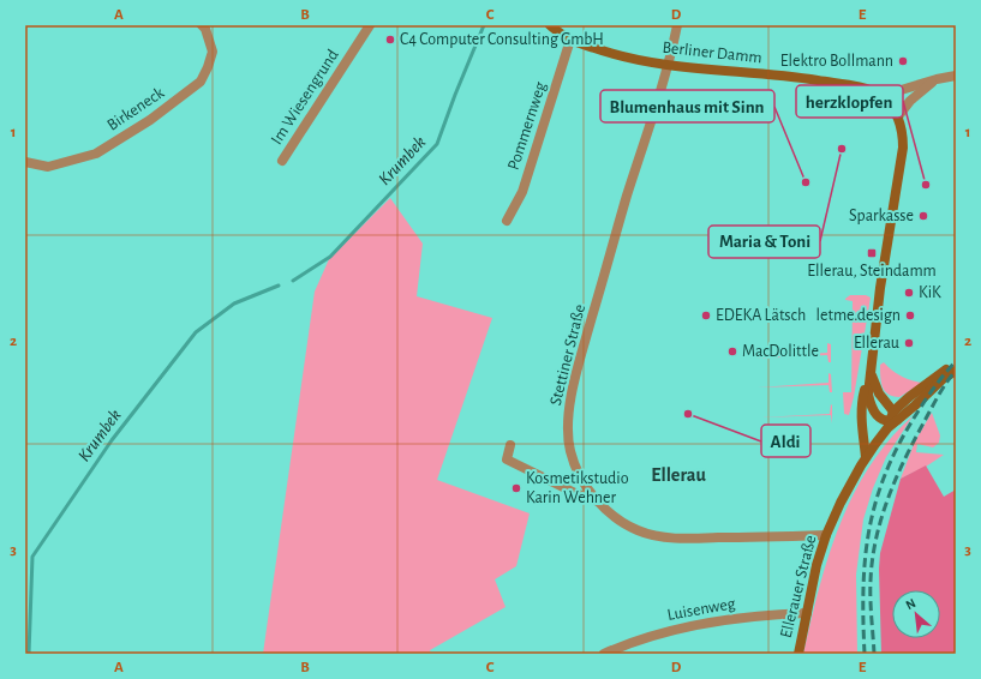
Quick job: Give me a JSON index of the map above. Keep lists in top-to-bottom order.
{
  "streets": {
    "main road": ["Berliner Damm", "Ellerauer Straße"],
    "street": [
      "Im Wiesengrund",
      "Birkeneck",
      "Pommernweg",
      "Stettiner Straße",
      "Luisenweg"
    ]
  },
  "crossings": [
    ["Berliner Damm", "Pommernweg"],
    ["Berliner Damm", "Stettiner Straße"],
    ["Berliner Damm", "Ellerauer Straße"],
    ["Stettiner Straße", "Ellerauer Straße"],
    ["Ellerauer Straße", "Luisenweg"]
  ],
  "districts": ["Ellerau"],
  "water": ["Krumbek"],
  "places": {
    "other": [
      "C4 Computer Consulting GmbH",
      "Elektro Bollmann",
      "Maria & Toni",
      "Blumenhaus mit Sinn",
      "herzklopfen",
      "Sparkasse",
      "KiK",
      "EDEKA Lätsch",
      "letme.design",
      "Ellerau",
      "MacDolittle",
      "Aldi",
      "Kosmetikstudio Karin Wehner"
    ],
    "transit": ["Ellerau, Steindamm"]
  },
  "north": "top left",
  "grid": {
    "columns": [
      "A",
      "B",
      "C",
      "D",
      "E"
    ],
    "rows": ["1", "2", "3"]
  }
}
